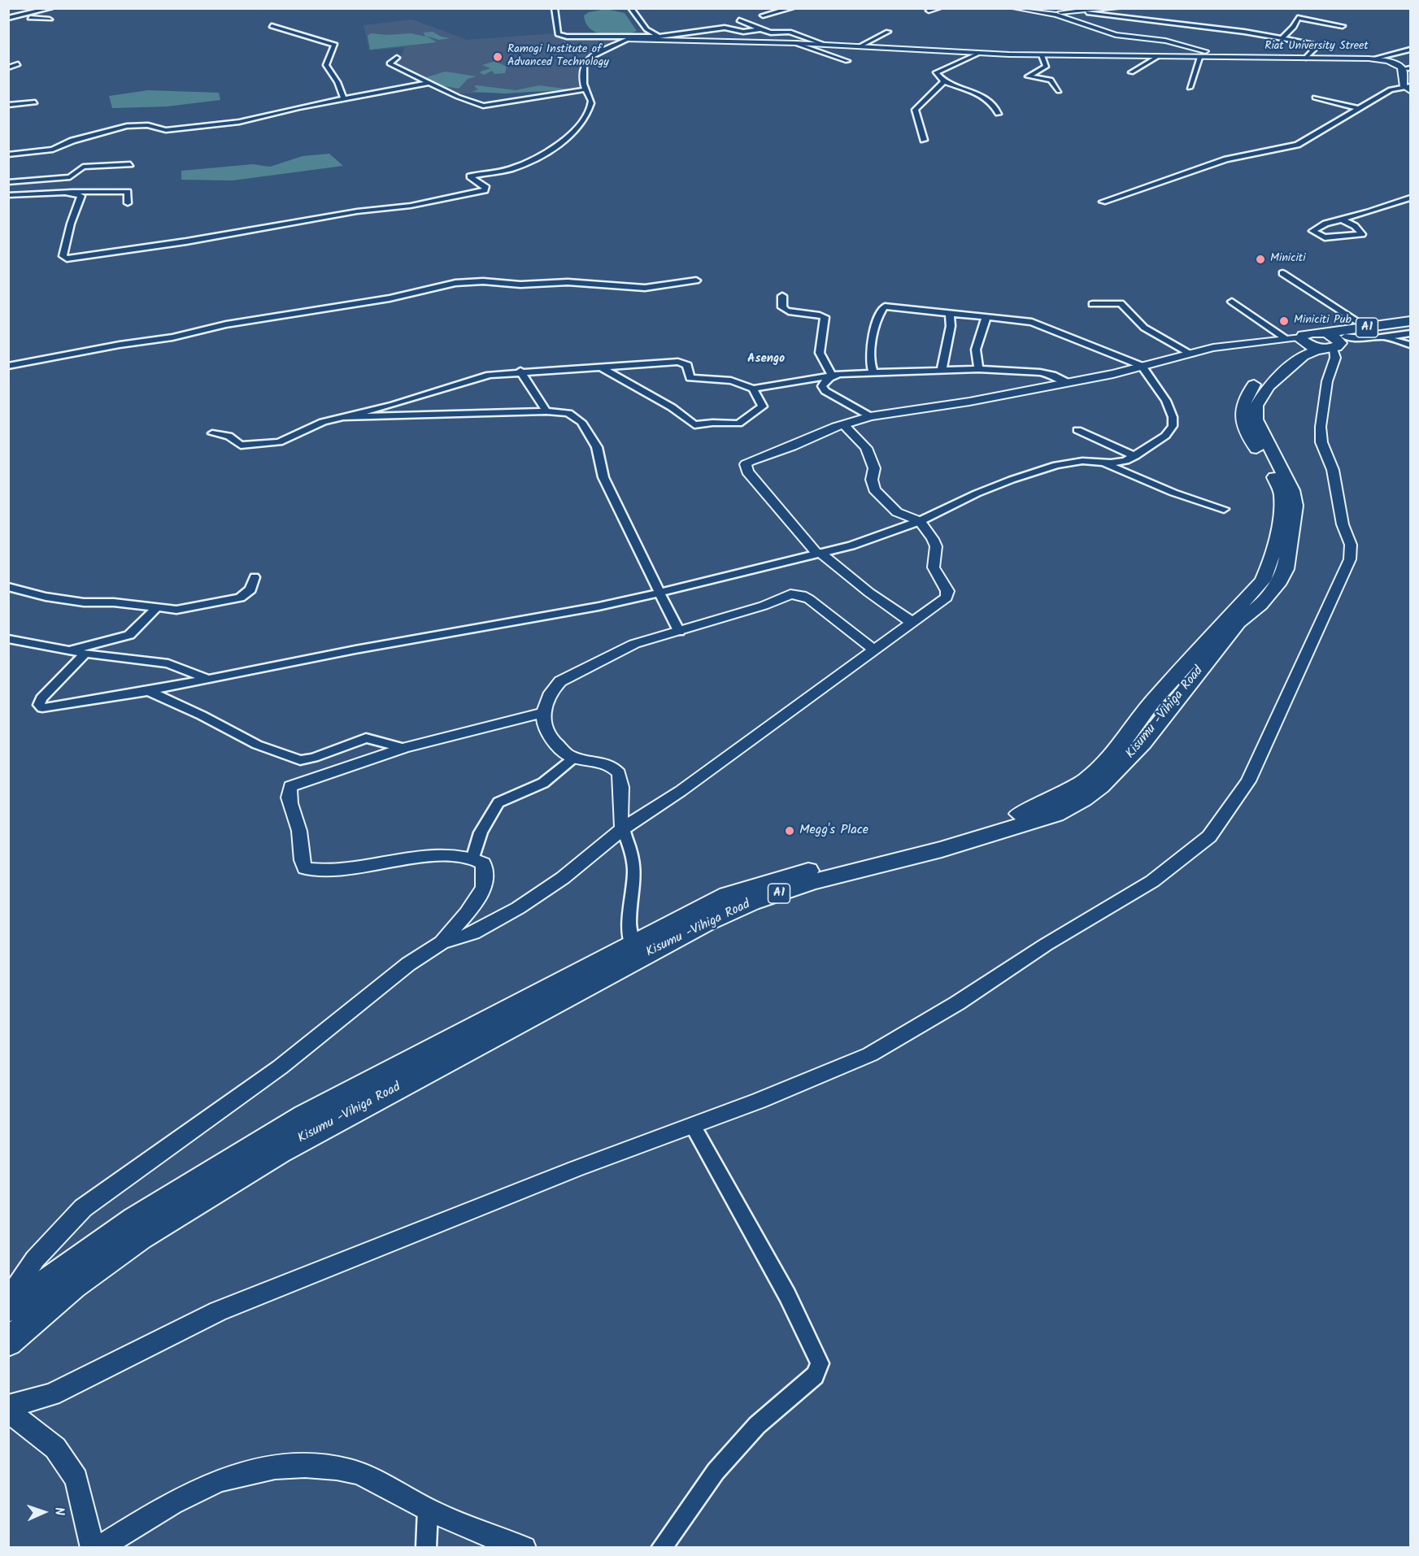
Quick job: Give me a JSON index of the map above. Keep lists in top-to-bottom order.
{
  "streets": {
    "highway": ["A1", "Kisumu -Vihiga Road"],
    "street": ["Riat University Street"]
  },
  "crossings": [
    ["A1", "Kisumu -Vihiga Road"]
  ],
  "districts": ["Asengo"],
  "places": [
    "Ramogi Institute of Advanced Technology",
    "Miniciti",
    "Miniciti Pub",
    "Megg's Place"
  ],
  "north": "right"
}
